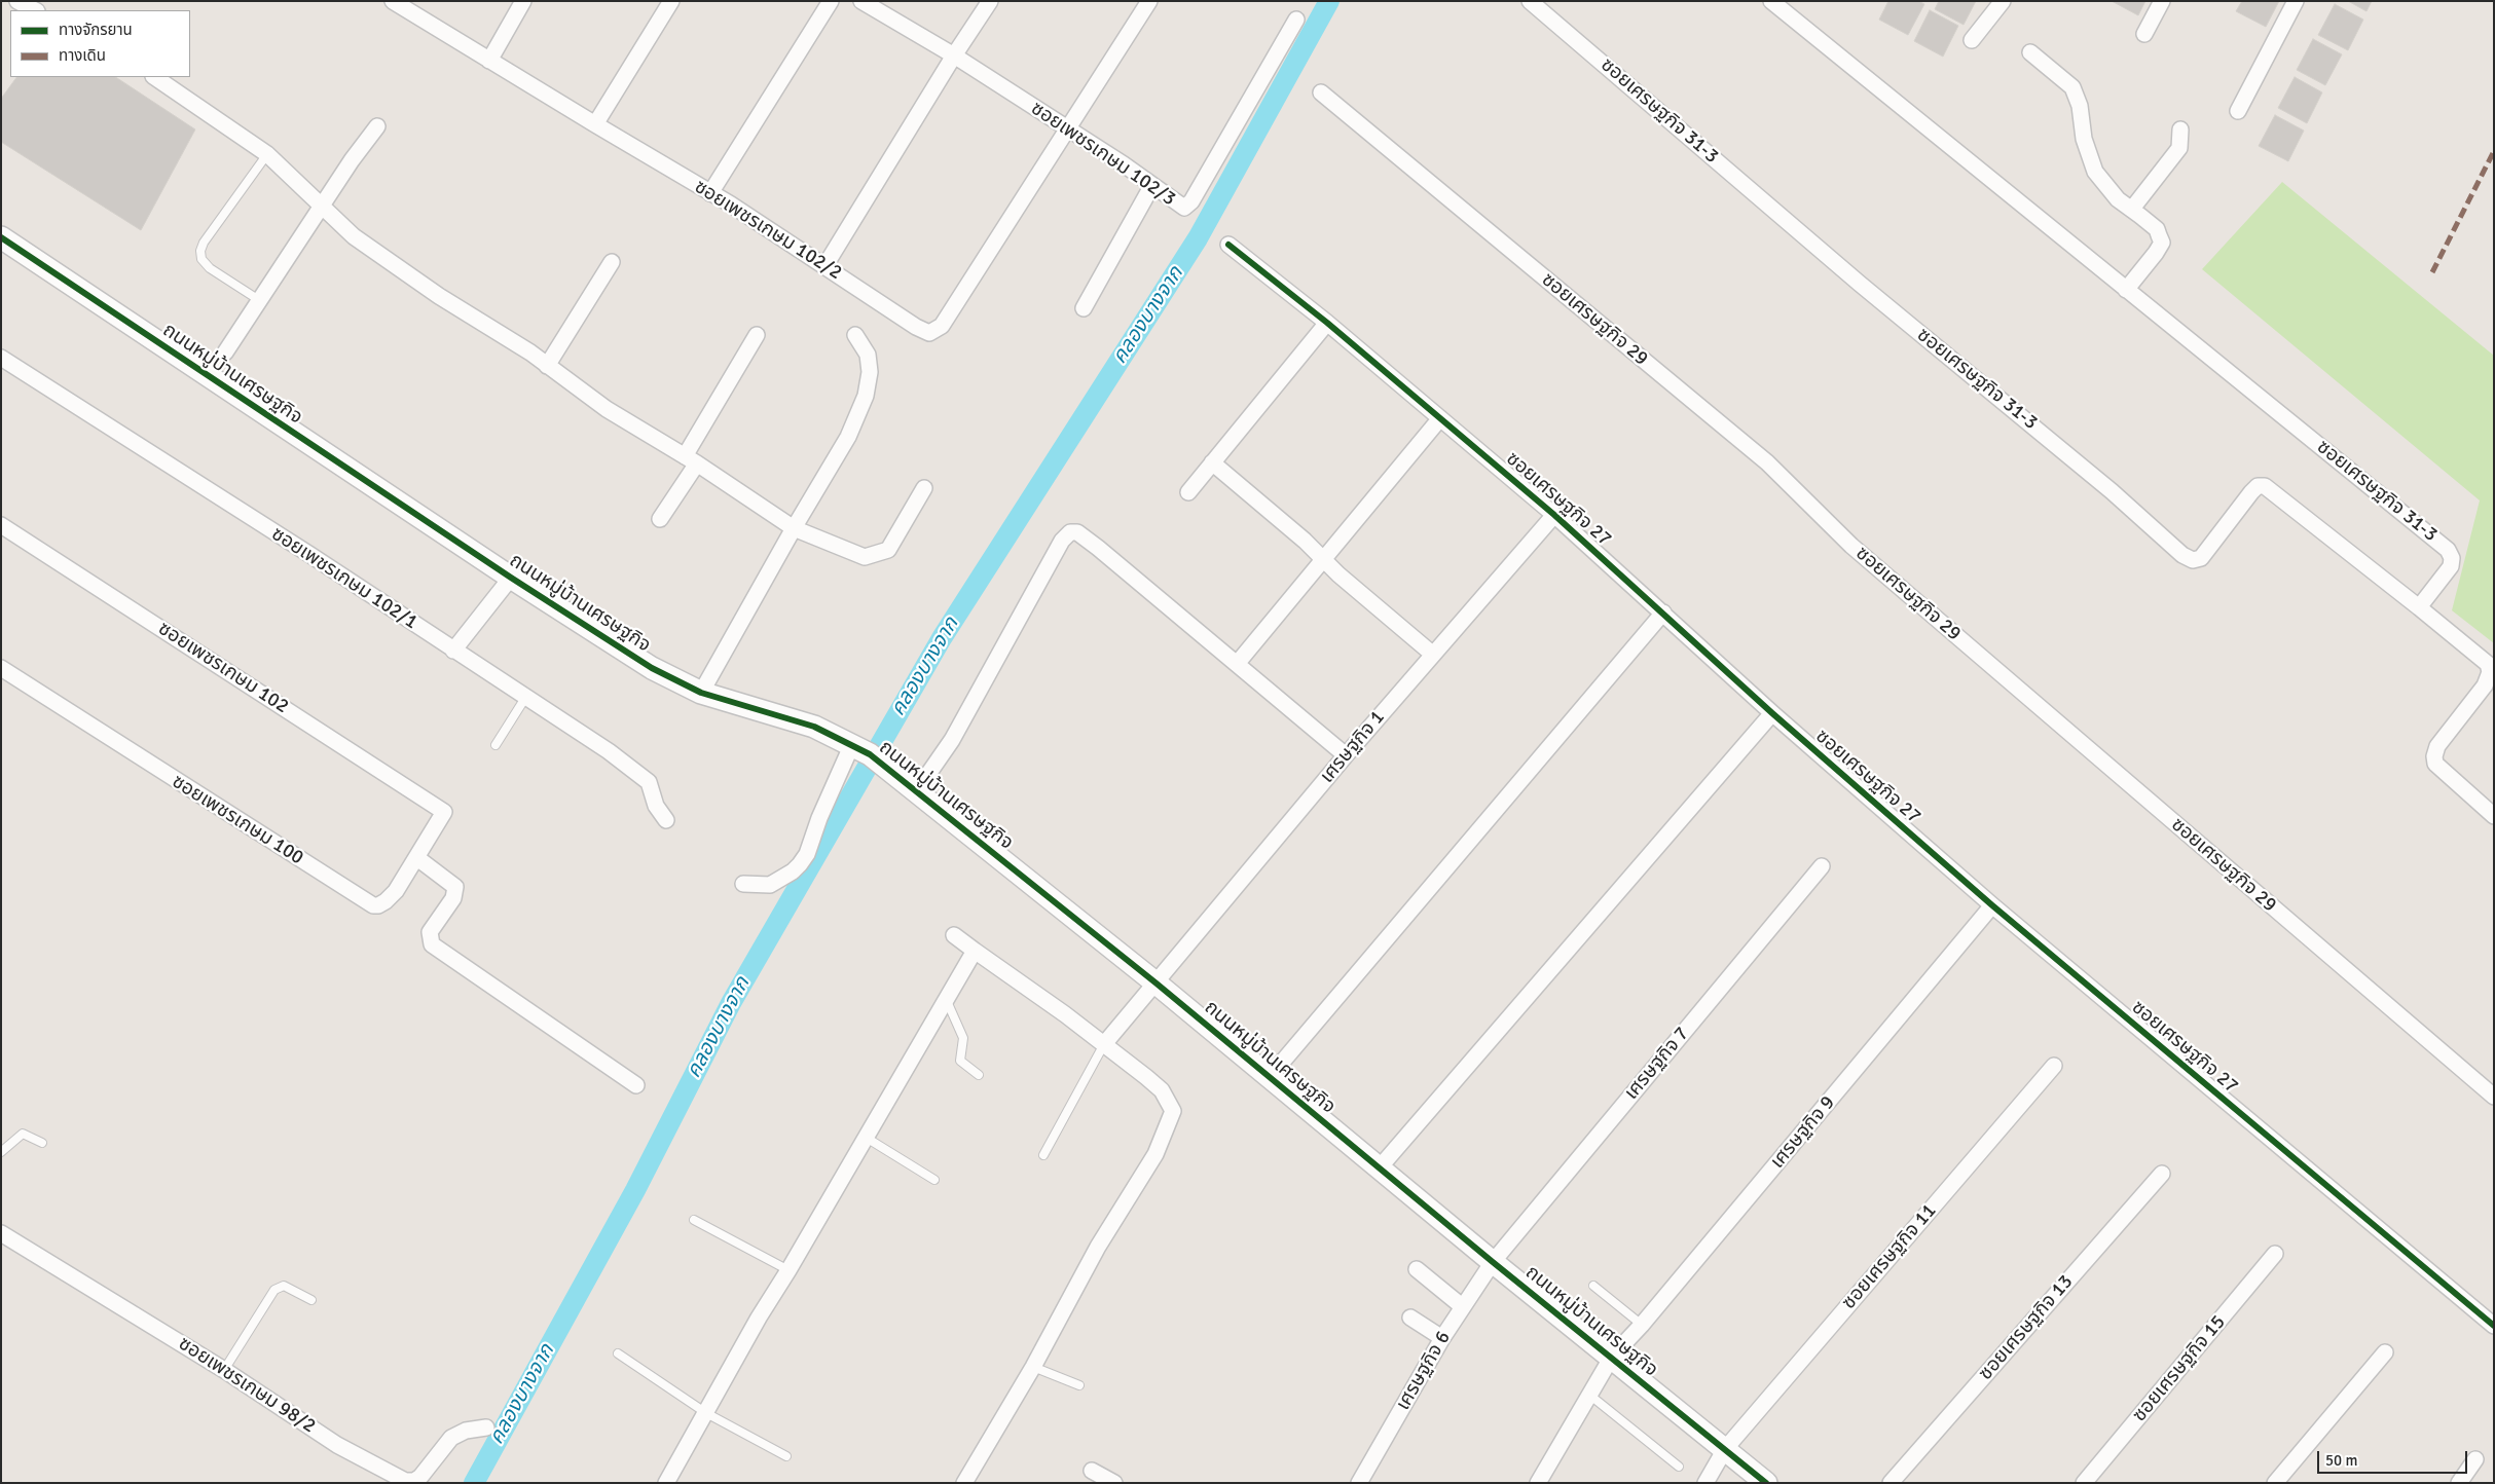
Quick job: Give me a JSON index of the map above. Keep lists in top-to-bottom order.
{
  "streets": {
    "street": [
      "ซอยเศรษฐกิจ 31-3",
      "ซอยเพชรเกษม 102/3",
      "ซอยเพชรเกษม 102/2",
      "ซอยเศรษฐกิจ 29",
      "ถนนหมู่บ้านเศรษฐกิจ",
      "ซอยเศรษฐกิจ 27",
      "ซอยเพชรเกษม 102/1",
      "ซอยเพชรเกษม 102",
      "เศรษฐกิจ 1",
      "ซอยเพชรเกษม 100",
      "เศรษฐกิจ 7",
      "เศรษฐกิจ 9",
      "ซอยเศรษฐกิจ 11",
      "ซอยเศรษฐกิจ 13",
      "ซอยเศรษฐกิจ 15",
      "เศรษฐกิจ 6",
      "ซอยเพชรเกษม 98/2"
    ]
  },
  "crossings": [
    ["ซอยเพชรเกษม 102/3", "ซอยเพชรเกษม 102/2"],
    ["ถนนหมู่บ้านเศรษฐกิจ", "เศรษฐกิจ 1"],
    ["ถนนหมู่บ้านเศรษฐกิจ", "เศรษฐกิจ 7"],
    ["ถนนหมู่บ้านเศรษฐกิจ", "เศรษฐกิจ 9"],
    ["ถนนหมู่บ้านเศรษฐกิจ", "ซอยเศรษฐกิจ 11"],
    ["ถนนหมู่บ้านเศรษฐกิจ", "เศรษฐกิจ 6"],
    ["ซอยเศรษฐกิจ 27", "เศรษฐกิจ 1"],
    ["ซอยเศรษฐกิจ 27", "เศรษฐกิจ 9"],
    ["ซอยเพชรเกษม 102", "ซอยเพชรเกษม 100"],
    ["เศรษฐกิจ 7", "เศรษฐกิจ 6"]
  ],
  "water": ["คลองบางจาก"],
  "legend": ["ทางจักรยาน", "ทางเดิน"],
  "scale_bar": "50 m"
}
